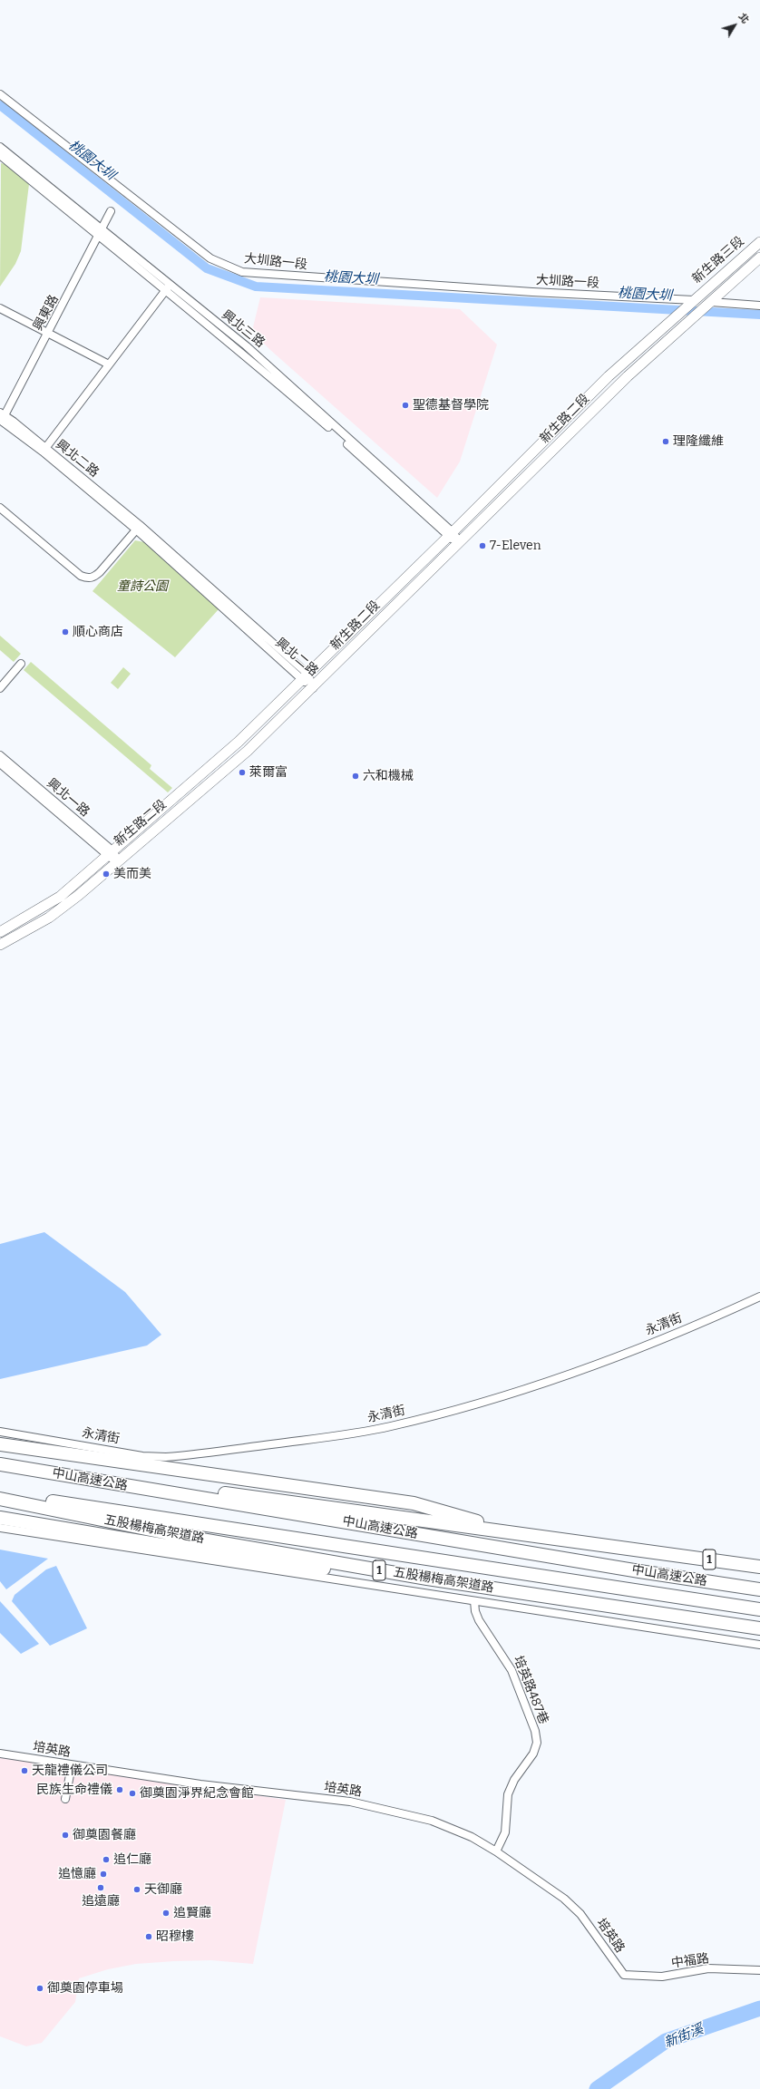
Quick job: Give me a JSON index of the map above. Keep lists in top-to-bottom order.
{
  "streets": {
    "highway": ["中山高速公路", "五股楊梅高架道路", "1"],
    "main road": ["新生路三段", "新生路二段"],
    "street": [
      "大圳路一段",
      "興東路",
      "興北三路",
      "興北二路",
      "興北一路",
      "永清街",
      "培英路487巷",
      "培英路",
      "中福路"
    ]
  },
  "crossings": [
    ["新生路三段", "大圳路一段"],
    ["新生路三段", "新生路二段"],
    ["大圳路一段", "新生路二段"],
    ["興東路", "興北三路"],
    ["興東路", "興北二路"],
    ["興北三路", "新生路二段"],
    ["新生路二段", "興北二路"],
    ["新生路二段", "興北一路"],
    ["中山高速公路", "1"],
    ["培英路487巷", "培英路"],
    ["培英路", "中福路"]
  ],
  "water": ["桃園大圳", "新街溪"],
  "parks": ["童詩公園"],
  "places": [
    "聖德基督學院",
    "理隆纖維",
    "7-Eleven",
    "順心商店",
    "萊爾富",
    "六和機械",
    "美而美",
    "天龍禮儀公司",
    "民族生命禮儀",
    "御奠園淨界紀念會館",
    "御奠園餐廳",
    "追仁廳",
    "追憶廳",
    "追遠廳",
    "天御廳",
    "追賢廳",
    "昭穆樓",
    "御奠園停車場"
  ],
  "north": "top right"
}
